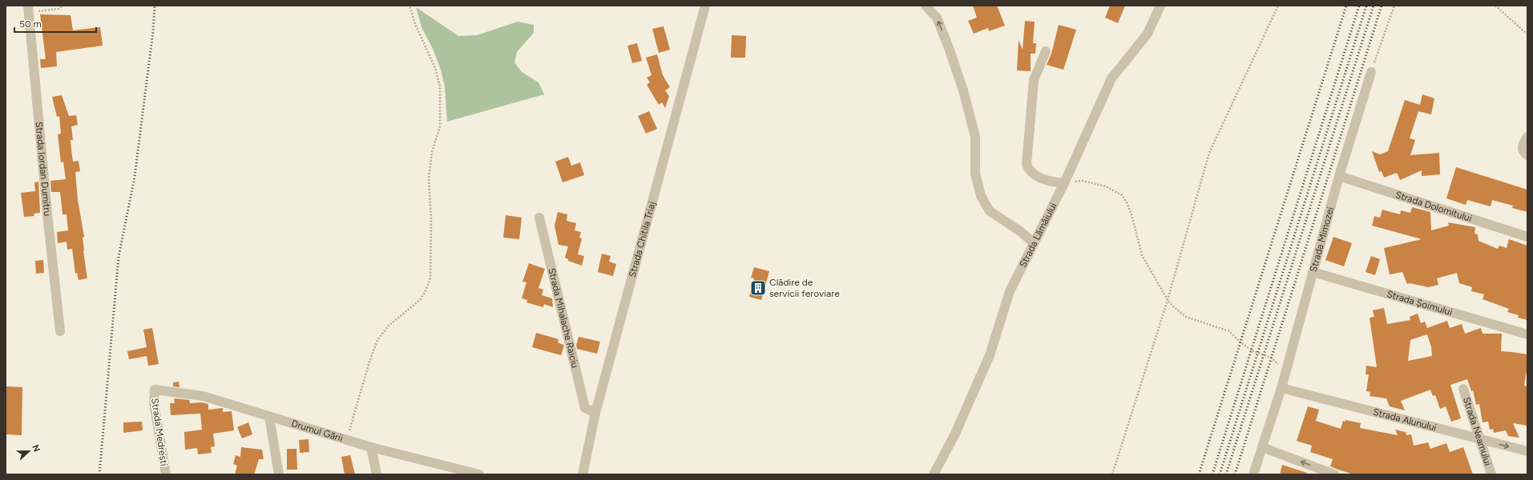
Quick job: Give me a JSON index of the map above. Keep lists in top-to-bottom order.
{
  "streets": {
    "street": [
      "Strada Iordan Dumitru",
      "Strada Dolomitului",
      "Strada Lămâiului",
      "Strada Chitila Triaj",
      "Strada Mimozei",
      "Strada Șoimului",
      "Strada Mihalache Raiciu",
      "Strada Alunului",
      "Drumul Gării",
      "Strada Neamului",
      "Strada Medrești"
    ]
  },
  "crossings": [
    ["Strada Dolomitului", "Strada Mimozei"],
    ["Strada Chitila Triaj", "Strada Mihalache Raiciu"],
    ["Strada Mimozei", "Strada Șoimului"],
    ["Strada Mimozei", "Strada Alunului"],
    ["Strada Alunului", "Strada Neamului"],
    ["Drumul Gării", "Strada Medrești"]
  ],
  "places": {
    "building": ["Clădire de servicii feroviare"]
  },
  "scale_bar": "50 m",
  "north": "right"
}
